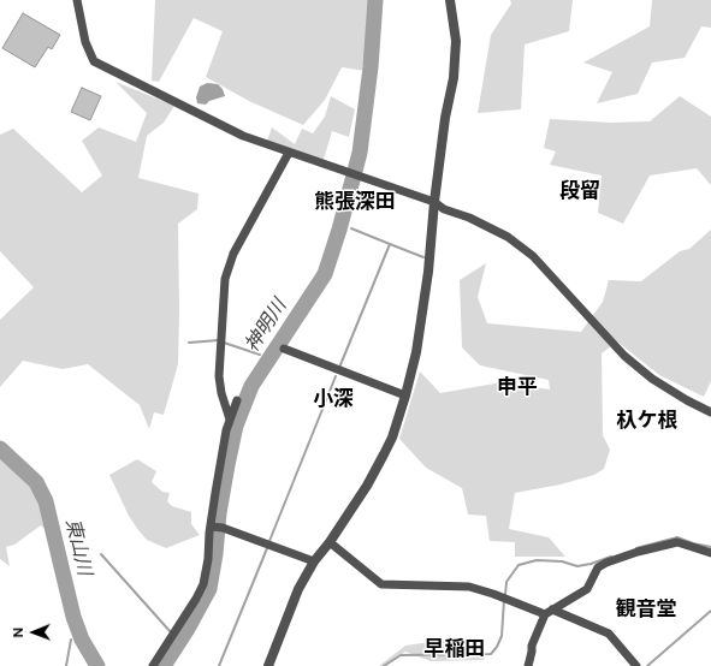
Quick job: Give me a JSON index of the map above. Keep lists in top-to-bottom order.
{
  "districts": [
    "段留",
    "熊張深田",
    "申平",
    "小深",
    "杁ケ根",
    "観音堂",
    "早稲田"
  ],
  "water": ["神明川", "東山川"],
  "north": "left"
}
